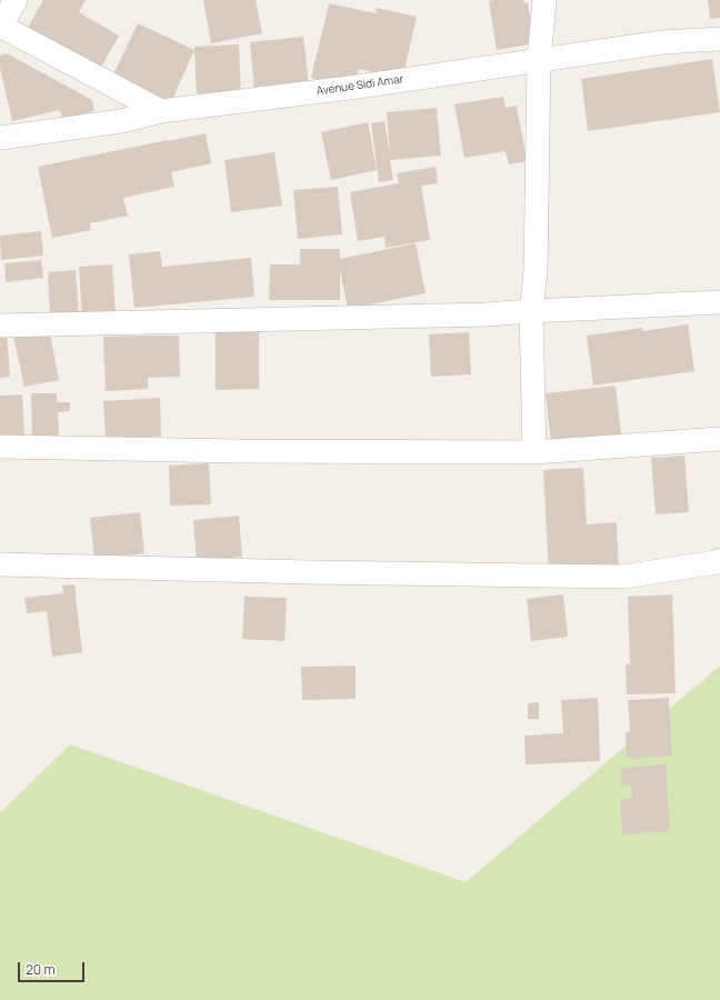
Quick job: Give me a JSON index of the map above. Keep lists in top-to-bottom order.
{
  "streets": {
    "street": ["Avenue Sidi Amar"]
  },
  "scale_bar": "20 m"
}
